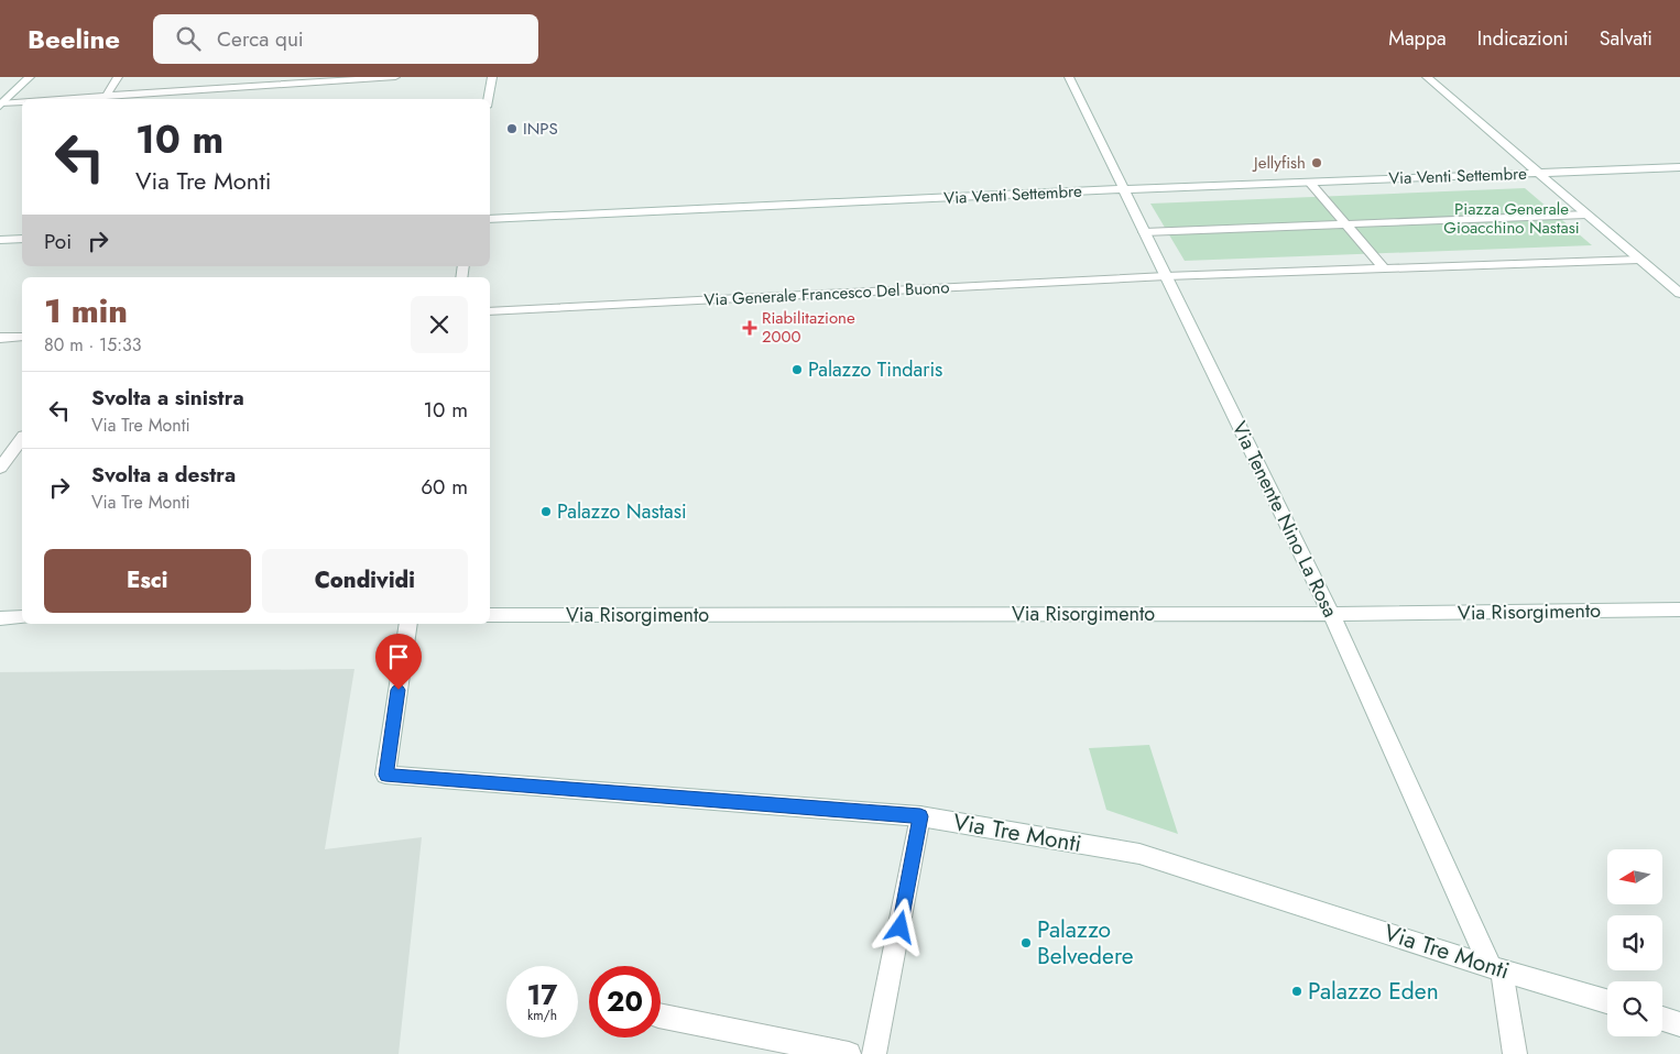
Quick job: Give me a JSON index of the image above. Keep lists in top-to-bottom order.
{
  "streets": {
    "street": [
      "Via Venti Settembre",
      "Via Generale Francesco Del Buono",
      "Via Tenente Nino La Rosa",
      "Via Risorgimento",
      "Via Tre Monti"
    ]
  },
  "crossings": [
    ["Via Venti Settembre", "Via Tenente Nino La Rosa"],
    ["Via Generale Francesco Del Buono", "Via Tenente Nino La Rosa"],
    ["Via Tenente Nino La Rosa", "Via Risorgimento"],
    ["Via Tenente Nino La Rosa", "Via Tre Monti"]
  ],
  "parks": ["Piazza Generale Gioacchino Nastasi"],
  "places": {
    "other": [
      "INPS",
      "Jellyfish",
      "Palazzo Tindaris",
      "Palazzo Nastasi",
      "Palazzo Belvedere",
      "Palazzo Eden"
    ],
    "health": ["Riabilitazione 2000"]
  },
  "north": "left",
  "page": {
    "header": "Beeline",
    "search": "Cerca qui",
    "nav": ["Mappa", "Indicazioni", "Salvati"],
    "turn": ["10 m", "Via Tre Monti"],
    "then": "Poi",
    "heading": ["1 min", "80 m · 15:33"],
    "list": [
      {
        "name": "Svolta a sinistra",
        "note": "Via Tre Monti",
        "value": "10 m"
      },
      {
        "name": "Svolta a destra",
        "note": "Via Tre Monti",
        "value": "60 m"
      }
    ],
    "buttons": ["Esci", "Condividi"],
    "speed": "17 km/h",
    "limit": "20"
  }
}
